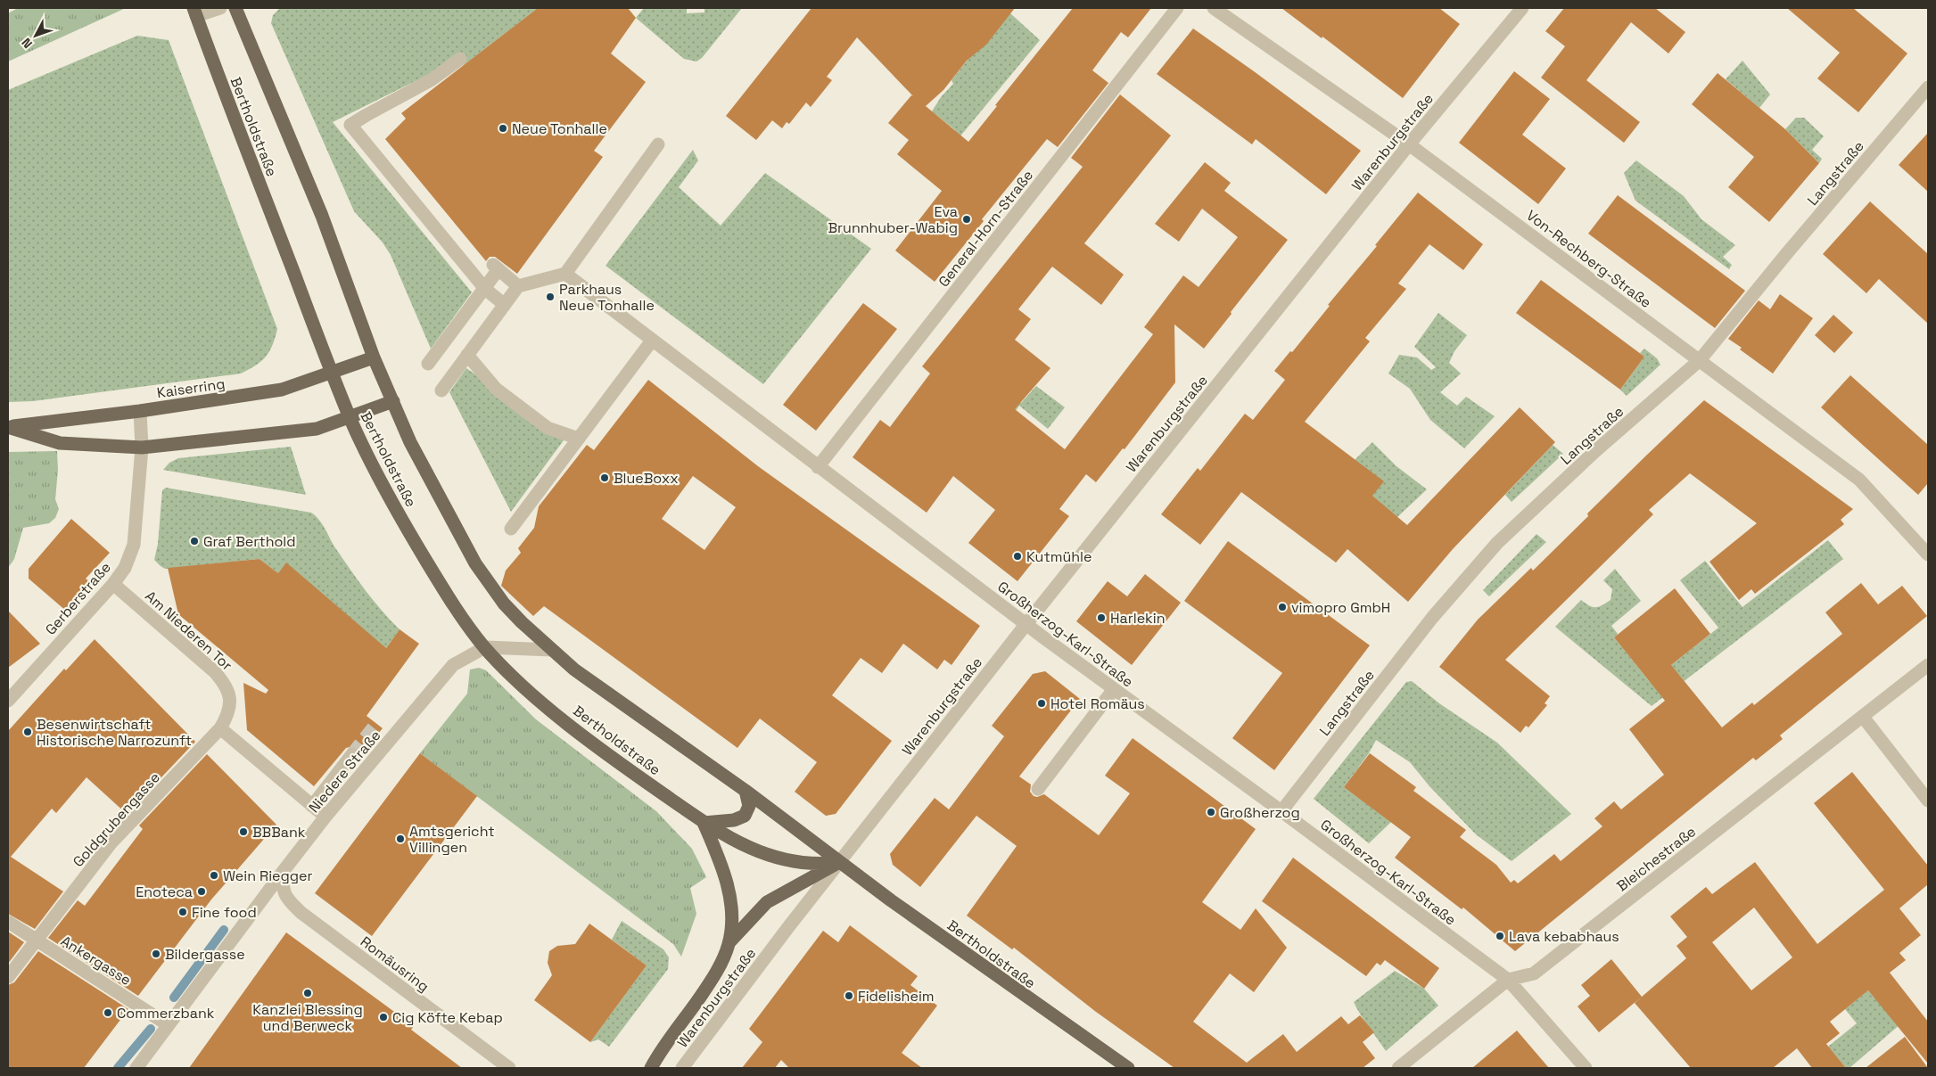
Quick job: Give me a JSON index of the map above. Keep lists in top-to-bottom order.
{
  "streets": {
    "main road": ["Bertholdstraße", "Warenburgstraße", "Kaiserring"],
    "street": [
      "Langstraße",
      "General-Horn-Straße",
      "Von-Rechberg-Straße",
      "Gerberstraße",
      "Am Niederen Tor",
      "Großherzog-Karl-Straße",
      "Niedere Straße",
      "Goldgrubengasse",
      "Bleichestraße",
      "Ankergasse",
      "Romäusring"
    ]
  },
  "crossings": [
    ["Bertholdstraße", "Warenburgstraße"],
    ["Bertholdstraße", "Kaiserring"],
    ["Bertholdstraße", "Niedere Straße"],
    ["Warenburgstraße", "Von-Rechberg-Straße"],
    ["Warenburgstraße", "Großherzog-Karl-Straße"],
    ["Langstraße", "Von-Rechberg-Straße"],
    ["Langstraße", "Großherzog-Karl-Straße"],
    ["General-Horn-Straße", "Großherzog-Karl-Straße"],
    ["Kaiserring", "Gerberstraße"],
    ["Gerberstraße", "Am Niederen Tor"],
    ["Am Niederen Tor", "Goldgrubengasse"],
    ["Großherzog-Karl-Straße", "Bleichestraße"],
    ["Niedere Straße", "Ankergasse"],
    ["Niedere Straße", "Romäusring"],
    ["Goldgrubengasse", "Ankergasse"]
  ],
  "places": [
    "Neue Tonhalle",
    "Eva Brunnhuber-Wabig",
    "Parkhaus Neue Tonhalle",
    "BlueBoxx",
    "Graf Berthold",
    "Kutmühle",
    "vimopro GmbH",
    "Harlekin",
    "Hotel Romäus",
    "Besenwirtschaft Historische Narrozunft",
    "Großherzog",
    "BBBank",
    "Amtsgericht Villingen",
    "Wein Riegger",
    "Enoteca",
    "Fine food",
    "Lava kebabhaus",
    "Bildergasse",
    "Kanzlei Blessing und Berweck",
    "Fidelisheim",
    "Commerzbank",
    "Cig Köfte Kebap"
  ],
  "north": "bottom left"
}
